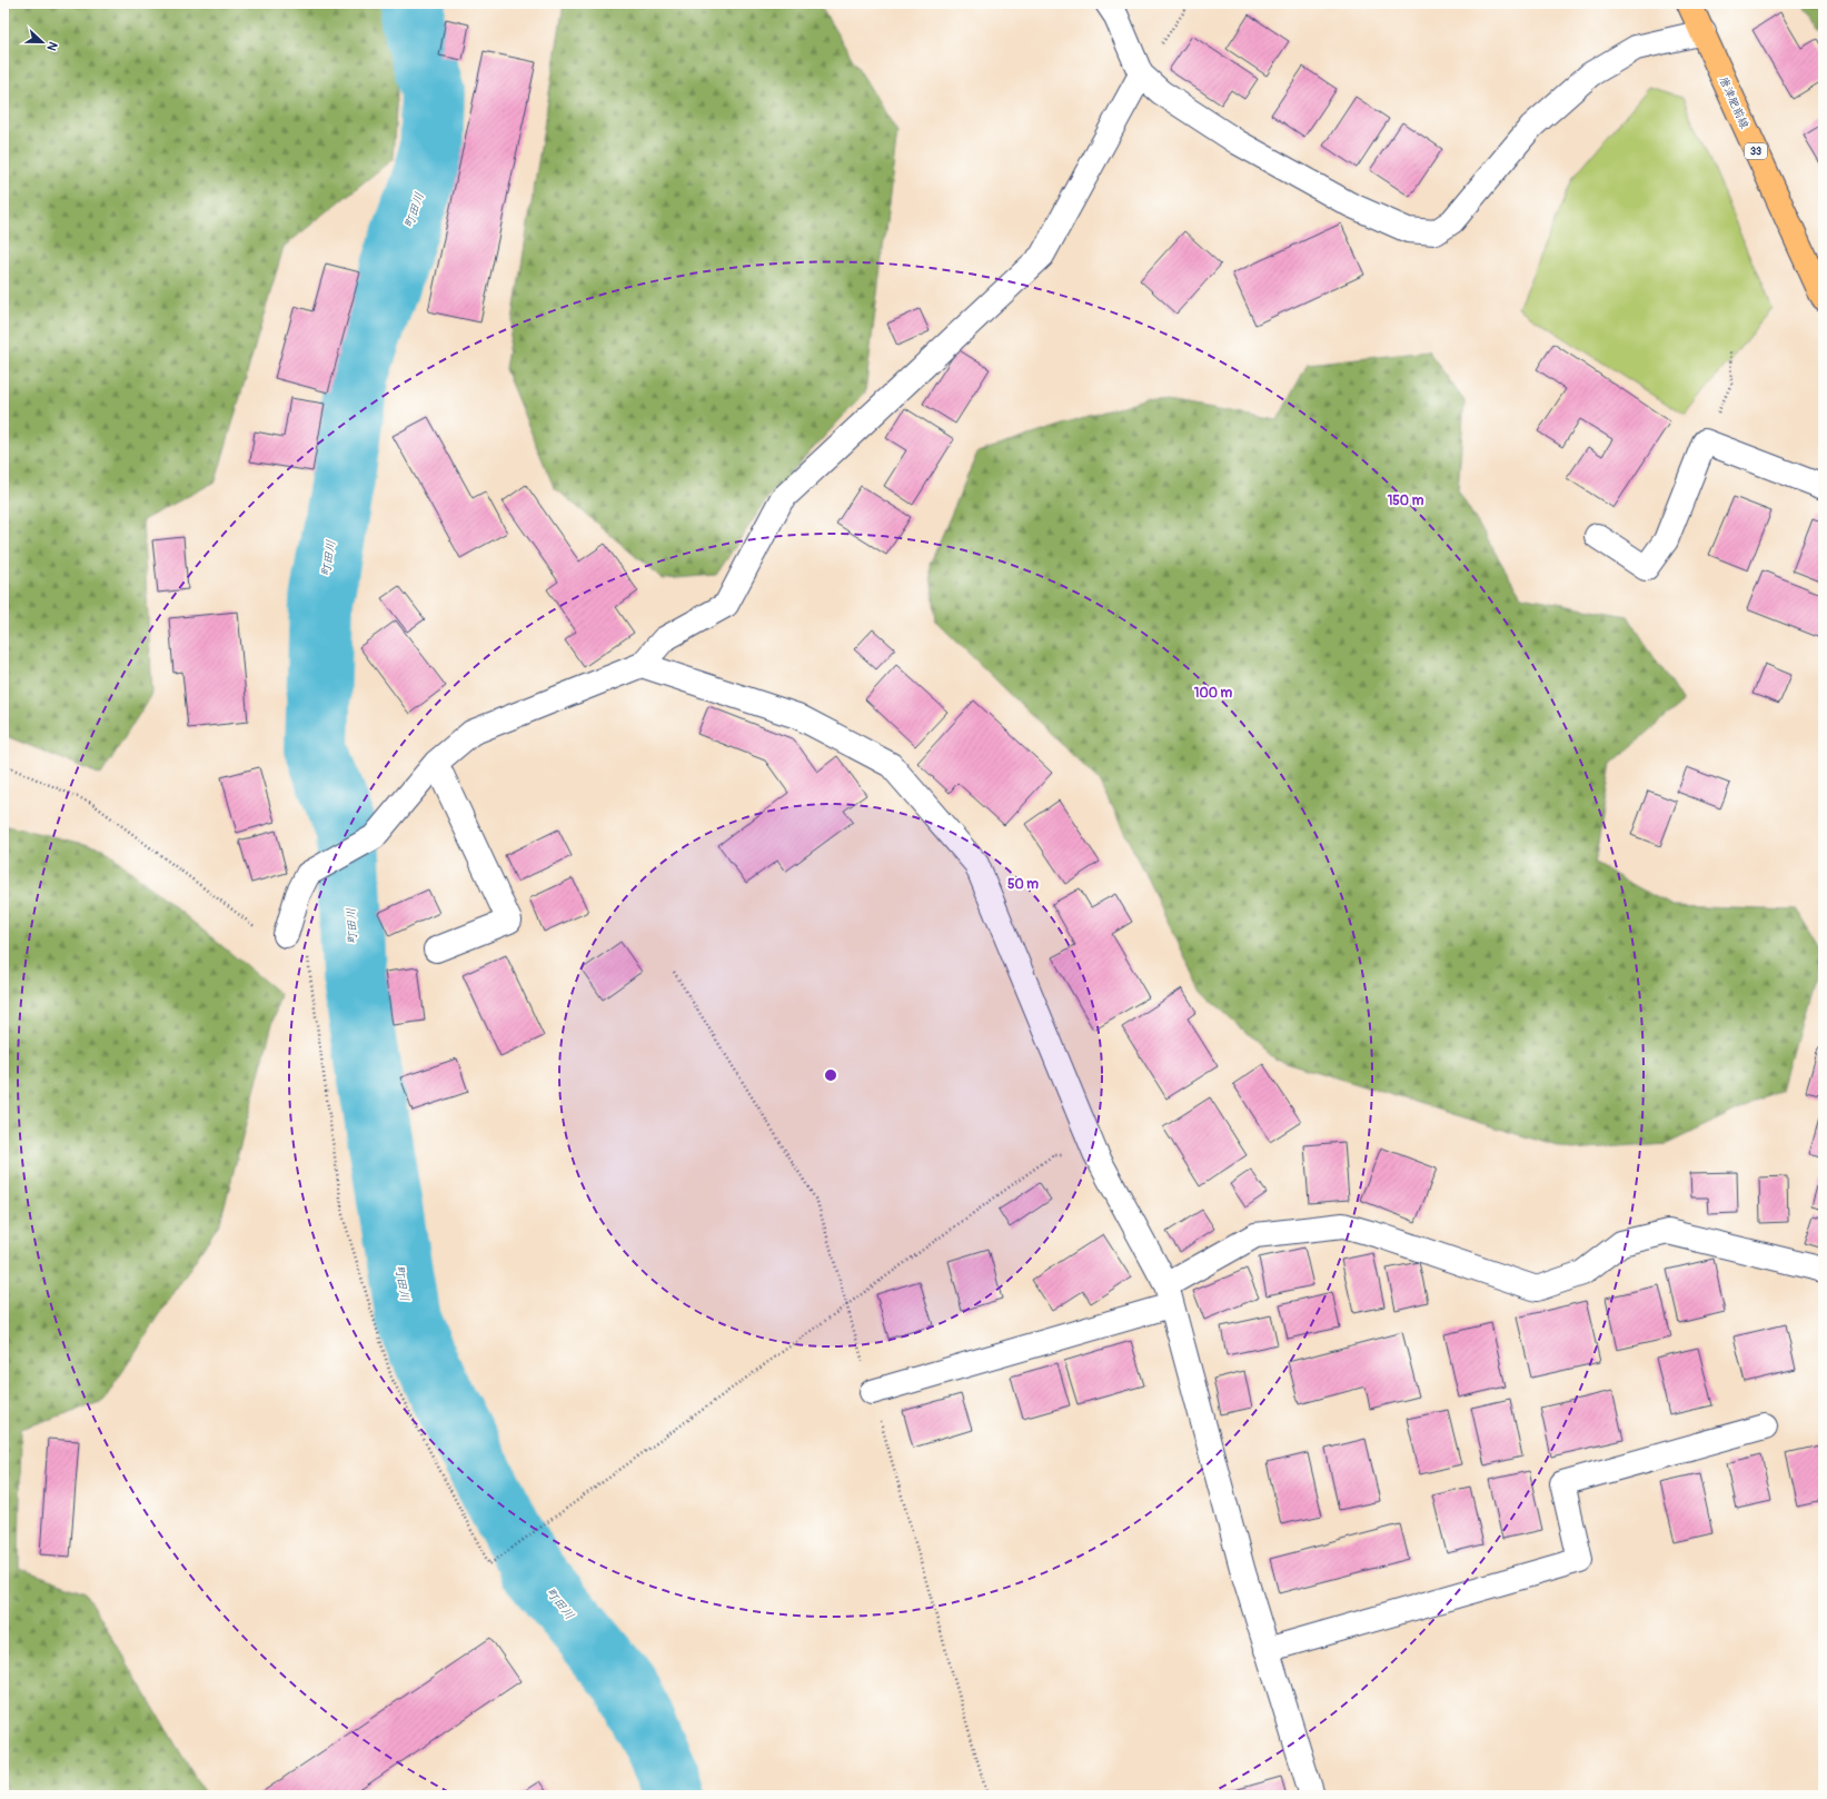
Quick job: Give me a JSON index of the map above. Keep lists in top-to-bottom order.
{
  "streets": {
    "main road": ["唐津肥前線", "33"]
  },
  "water": ["町田川"],
  "north": "right",
  "rings": ["150 m", "100 m", "50 m"]
}
